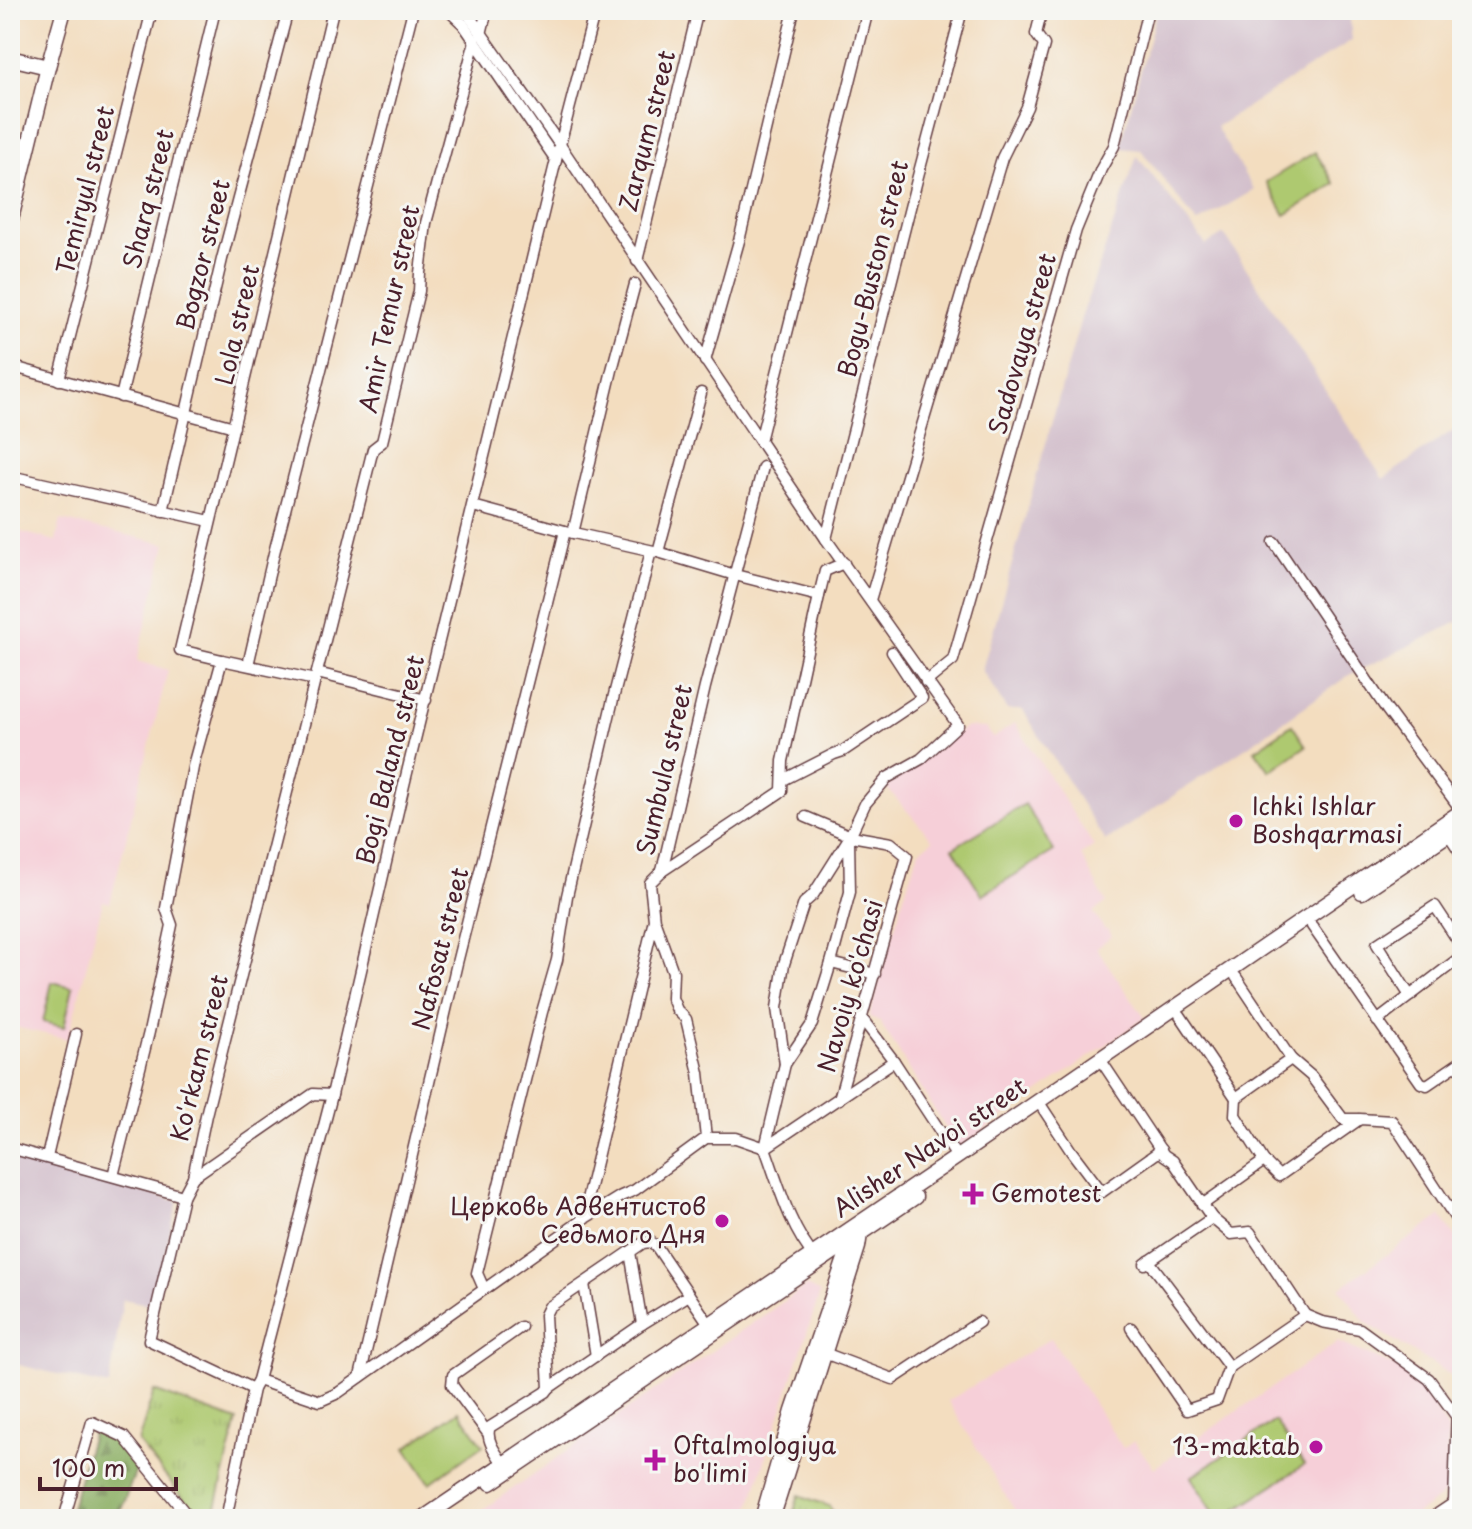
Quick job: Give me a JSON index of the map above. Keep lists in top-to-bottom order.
{
  "streets": {
    "main road": ["Alisher Navoi street"],
    "street": [
      "Zarqum street",
      "Temiryul street",
      "Sharq street",
      "Bogzor street",
      "Bogu-Buston street",
      "Amir Temur street",
      "Lola street",
      "Sadovaya street",
      "Bogi Baland street",
      "Sumbula street",
      "Nafosat street",
      "Navoiy ko'chasi",
      "Ko'rkam street"
    ]
  },
  "crossings": [
    ["Amir Temur street", "Ko'rkam street"],
    ["Bogi Baland street", "Ko'rkam street"]
  ],
  "places": {
    "other": ["Ichki Ishlar Boshqarmasi", "Церковь Адвентистов Седьмого Дня", "13-maktab"],
    "health": ["Gemotest", "Oftalmologiya bo'limi"]
  },
  "scale_bar": "100 m"
}
